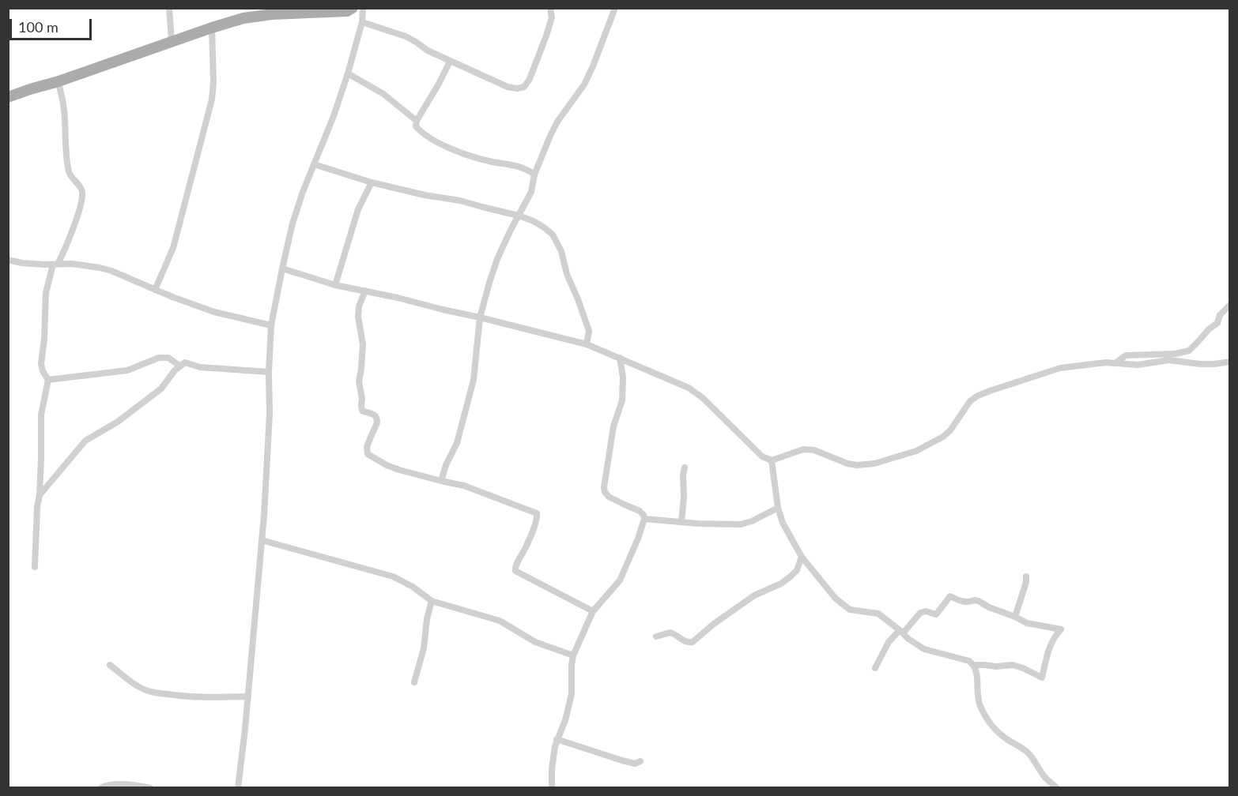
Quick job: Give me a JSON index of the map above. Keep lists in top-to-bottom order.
{
  "scale_bar": "100 m"
}
